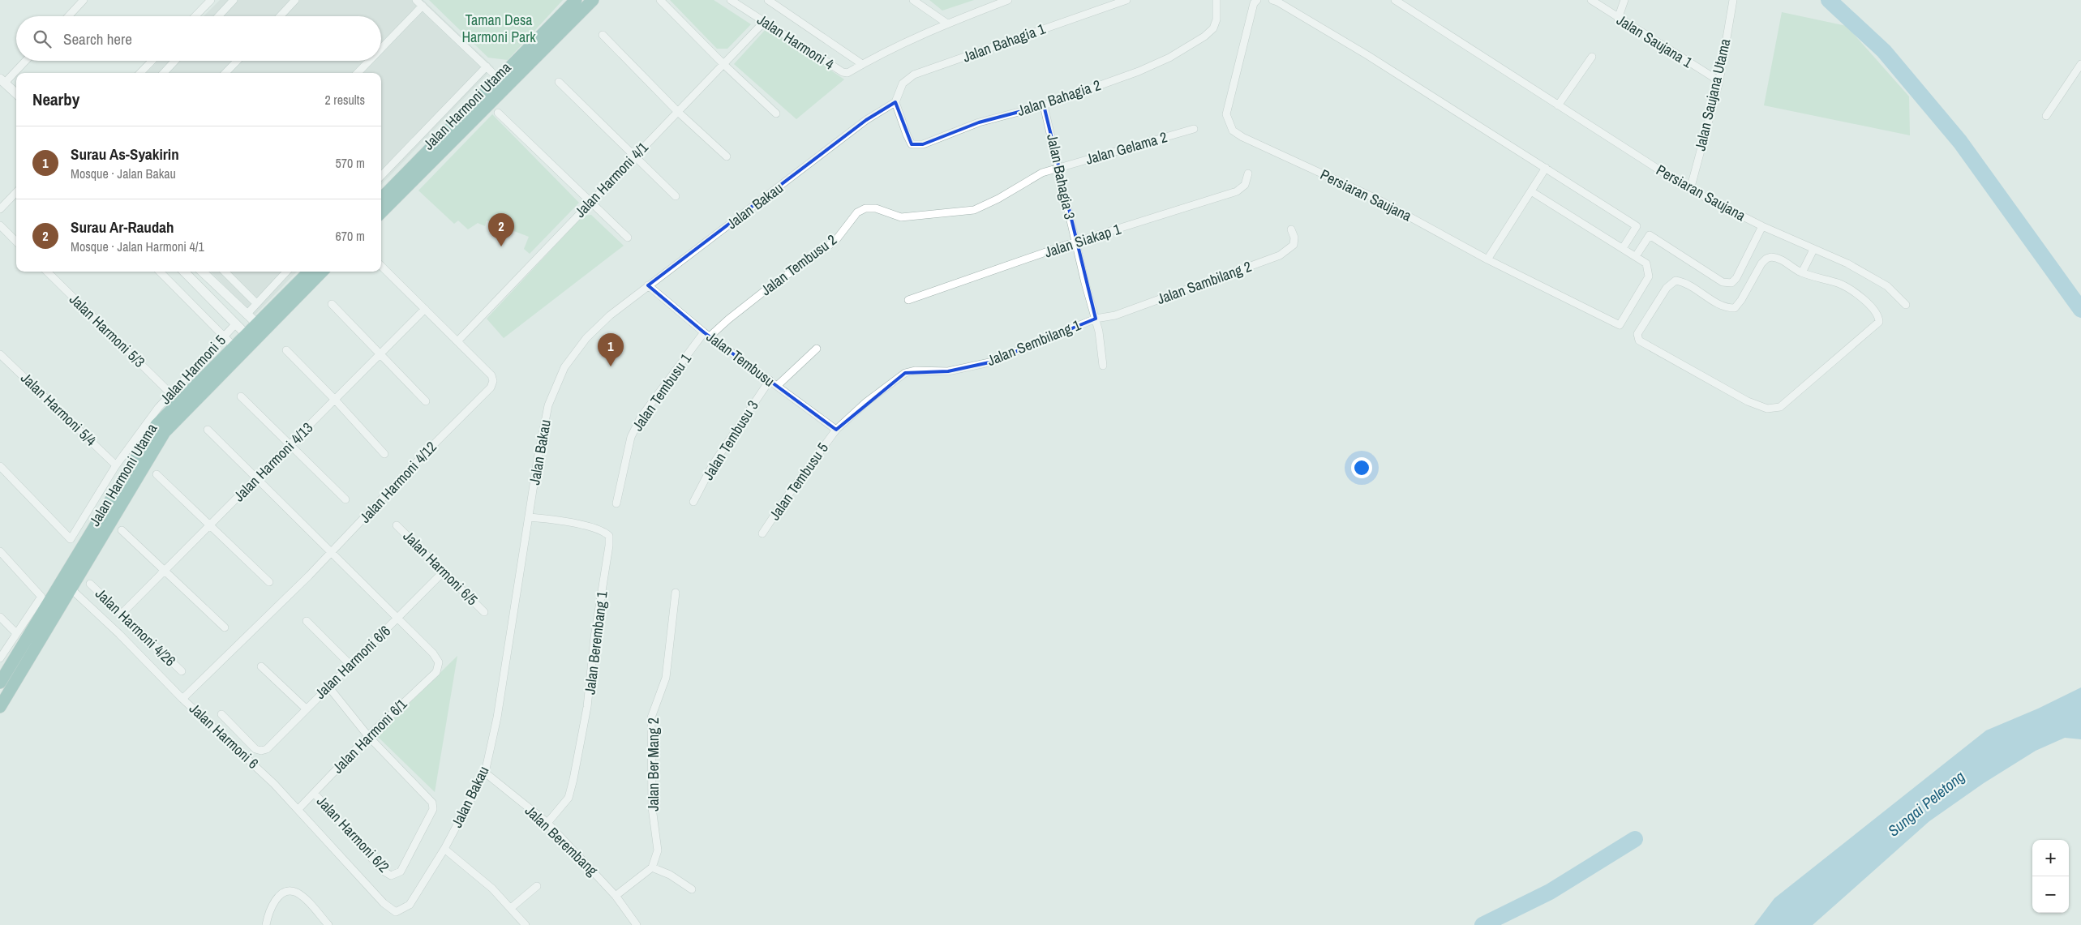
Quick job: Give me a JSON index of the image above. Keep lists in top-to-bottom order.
{
  "streets": {
    "main road": ["Jalan Harmoni Utama"],
    "street": [
      "Jalan Saujana 1",
      "Jalan Harmoni 4",
      "Jalan Bahagia 1",
      "Jalan Saujana Utama",
      "Jalan Bahagia 2",
      "Jalan Gelama 2",
      "Jalan Bahagia 3",
      "Jalan Harmoni 4/1",
      "Persiaran Saujana",
      "Jalan Bakau",
      "Jalan Siakap 1",
      "Jalan Tembusu 2",
      "Jalan Sambilang 2",
      "Jalan Harmoni 5/3",
      "Jalan Sembilang 1",
      "Jalan Tembusu",
      "Jalan Harmoni 5",
      "Jalan Tembusu 1",
      "Jalan Harmoni 5/4",
      "Jalan Tembusu 3",
      "Jalan Harmoni 4/13",
      "Jalan Tembusu 5",
      "Jalan Harmoni 4/12",
      "Jalan Harmoni 6/5",
      "Jalan Harmoni 4/26",
      "Jalan Berembang 1",
      "Jalan Harmoni 6/6",
      "Jalan Harmoni 6",
      "Jalan Harmoni 6/1",
      "Jalan Ber Mang 2",
      "Jalan Harmoni 6/2",
      "Jalan Berembang"
    ]
  },
  "crossings": [
    ["Jalan Saujana 1", "Jalan Saujana Utama"],
    ["Jalan Harmoni 4", "Jalan Harmoni 4/1"],
    ["Jalan Bahagia 1", "Jalan Bahagia 2"],
    ["Jalan Bahagia 1", "Jalan Bakau"],
    ["Jalan Saujana Utama", "Persiaran Saujana"],
    ["Jalan Bahagia 2", "Jalan Bahagia 3"],
    ["Jalan Bahagia 2", "Jalan Bakau"],
    ["Jalan Harmoni Utama", "Jalan Harmoni 6"],
    ["Jalan Gelama 2", "Jalan Bahagia 3"],
    ["Jalan Gelama 2", "Jalan Tembusu 2"],
    ["Jalan Bahagia 3", "Jalan Siakap 1"],
    ["Jalan Bahagia 3", "Jalan Sambilang 2"],
    ["Jalan Bahagia 3", "Jalan Sembilang 1"],
    ["Jalan Harmoni 4/1", "Jalan Harmoni 4/12"],
    ["Jalan Bakau", "Jalan Tembusu"],
    ["Jalan Bakau", "Jalan Berembang 1"],
    ["Jalan Bakau", "Jalan Harmoni 6"],
    ["Jalan Bakau", "Jalan Berembang"],
    ["Jalan Tembusu 2", "Jalan Tembusu"],
    ["Jalan Tembusu 2", "Jalan Tembusu 1"],
    ["Jalan Sambilang 2", "Jalan Sembilang 1"],
    ["Jalan Harmoni 5/3", "Jalan Harmoni 5"],
    ["Jalan Sembilang 1", "Jalan Tembusu"],
    ["Jalan Sembilang 1", "Jalan Tembusu 5"],
    ["Jalan Tembusu", "Jalan Tembusu 1"],
    ["Jalan Tembusu", "Jalan Tembusu 3"],
    ["Jalan Tembusu", "Jalan Tembusu 5"],
    ["Jalan Harmoni 5", "Jalan Harmoni 5/4"],
    ["Jalan Harmoni 4/13", "Jalan Harmoni 4/12"],
    ["Jalan Harmoni 4/13", "Jalan Harmoni 4/26"],
    ["Jalan Harmoni 4/12", "Jalan Harmoni 6"],
    ["Jalan Harmoni 6/5", "Jalan Harmoni 6/6"],
    ["Jalan Berembang 1", "Jalan Berembang"],
    ["Jalan Harmoni 6/6", "Jalan Harmoni 6/1"],
    ["Jalan Harmoni 6", "Jalan Harmoni 6/1"],
    ["Jalan Harmoni 6/1", "Jalan Harmoni 6/2"]
  ],
  "water": ["Sungai Peletong"],
  "parks": ["Taman Desa Harmoni Park"],
  "page": {
    "search": "Search here",
    "heading": ["Nearby", "2 results"],
    "list": [
      {
        "mark": "1",
        "name": "Surau As-Syakirin",
        "note": "Mosque · Jalan Bakau",
        "value": "570 m"
      },
      {
        "mark": "2",
        "name": "Surau Ar-Raudah",
        "note": "Mosque · Jalan Harmoni 4/1",
        "value": "670 m"
      }
    ],
    "pins": ["2", "1"],
    "map_buttons": ["+", "−"]
  }
}
